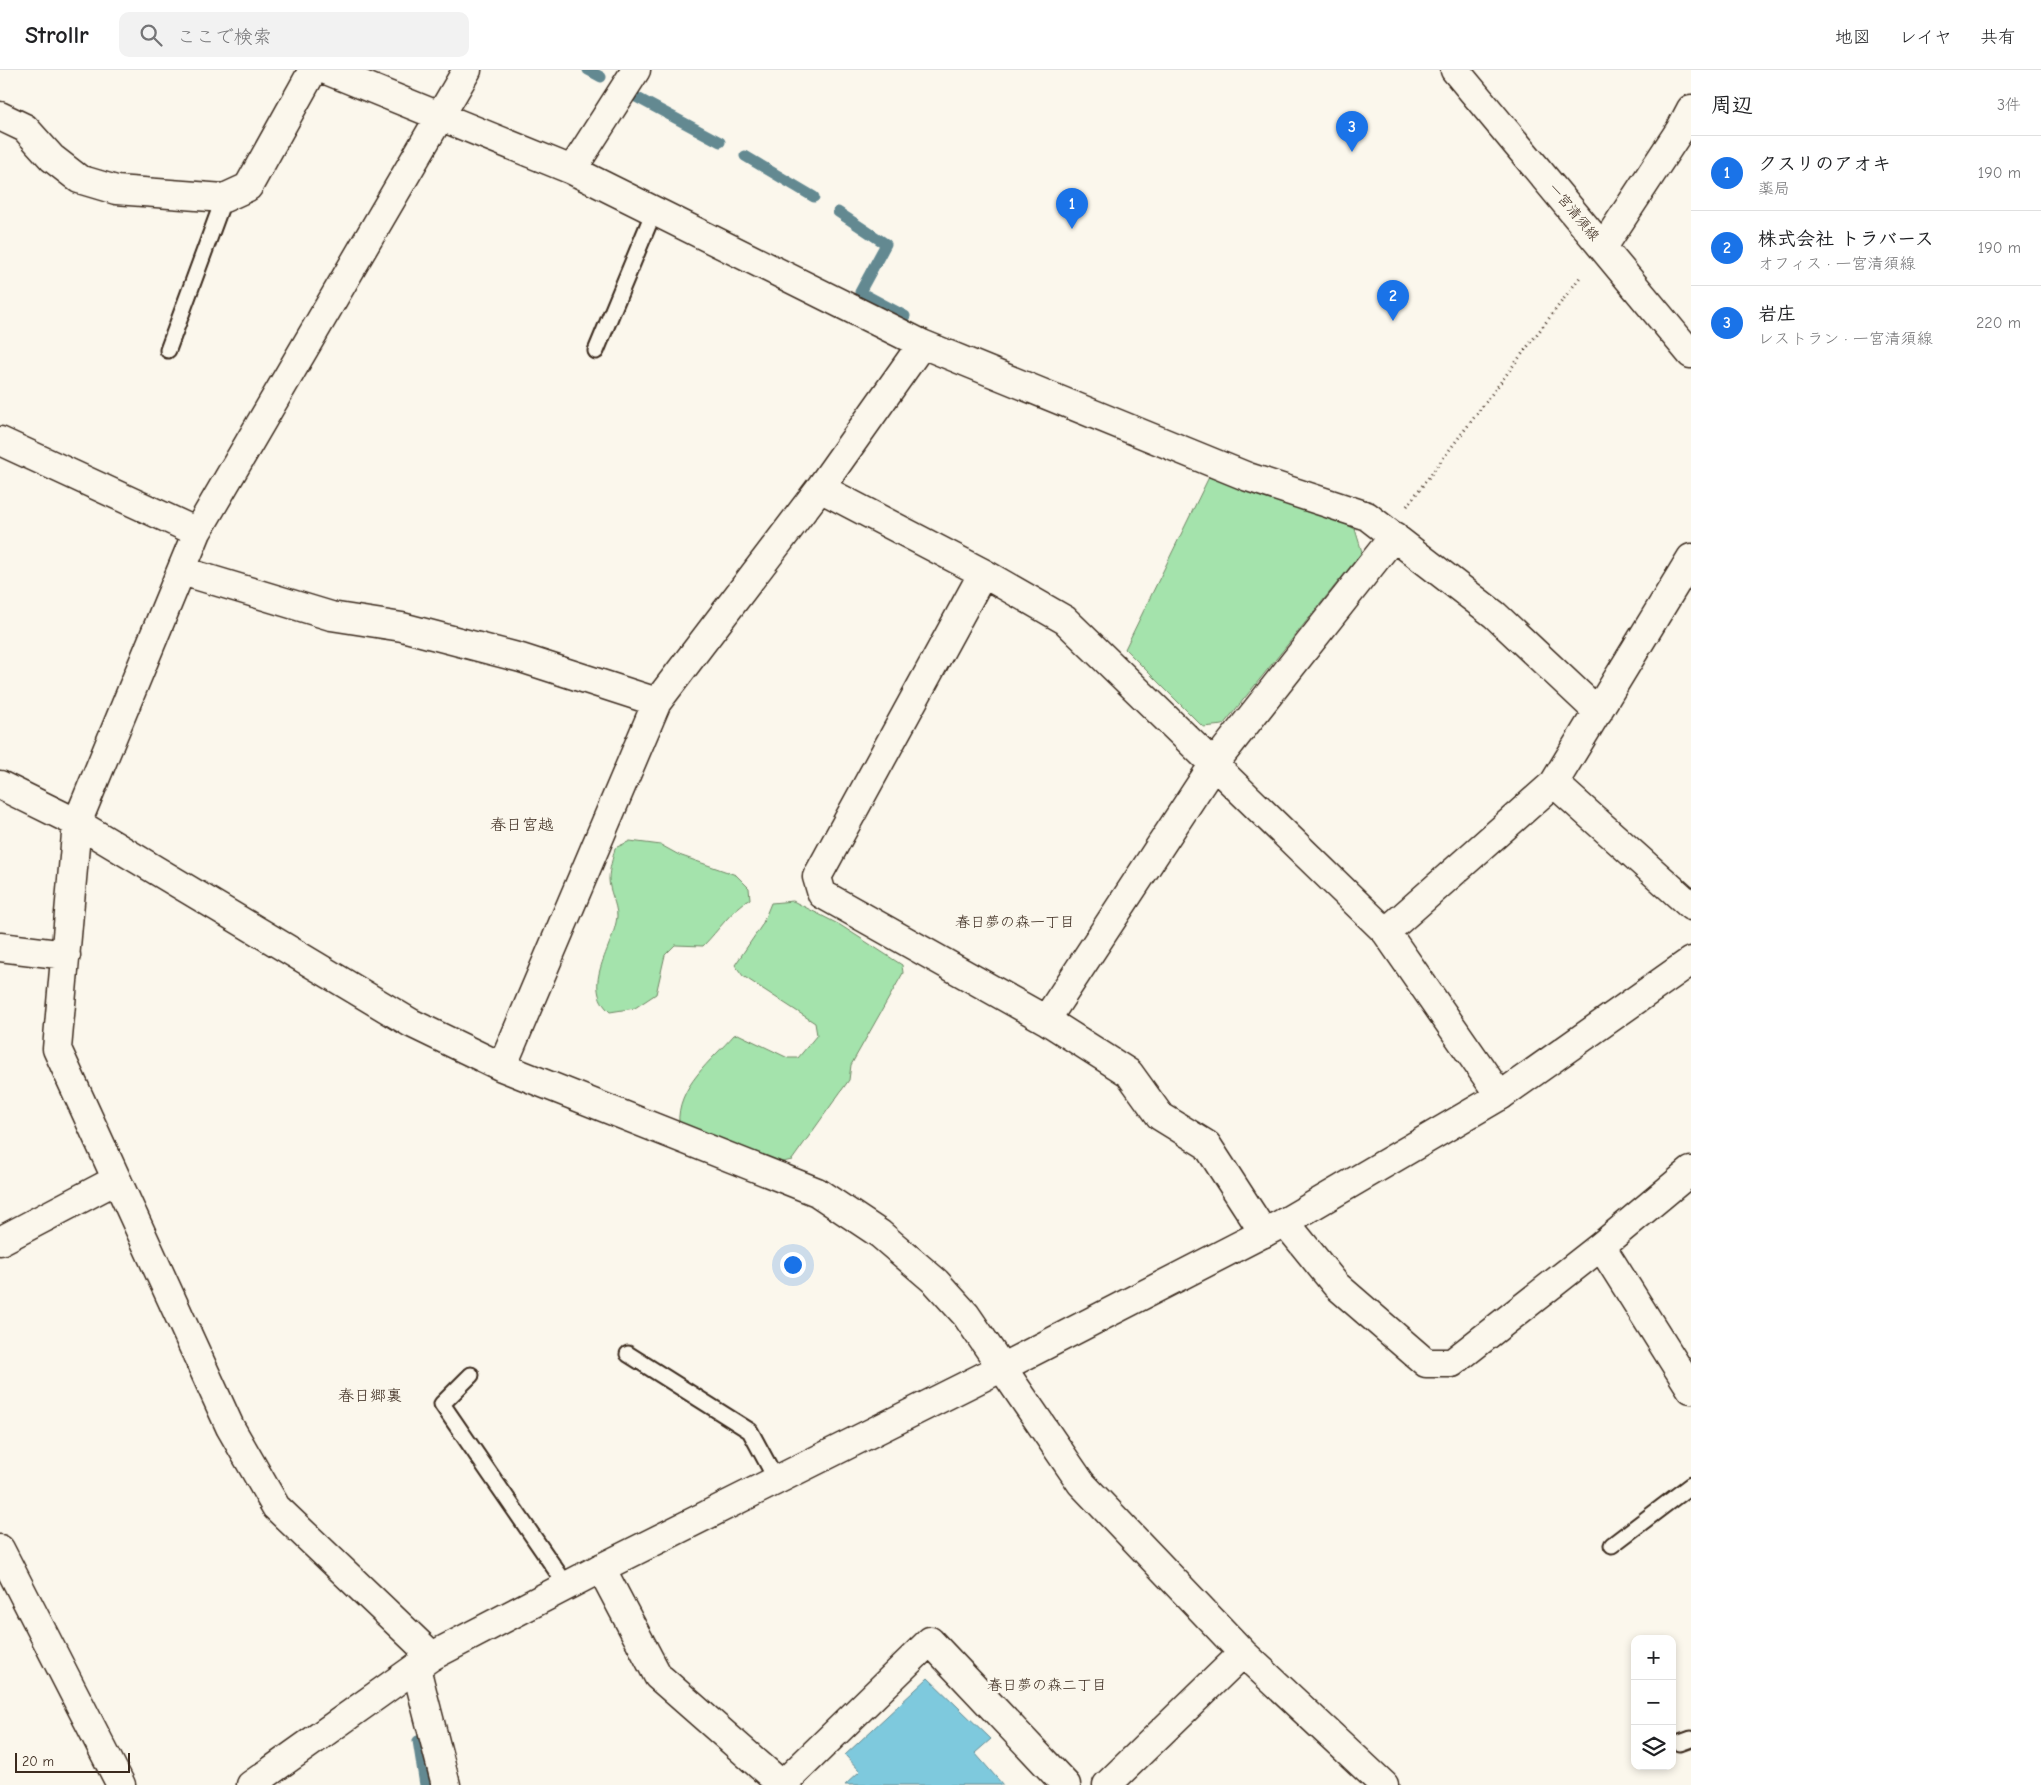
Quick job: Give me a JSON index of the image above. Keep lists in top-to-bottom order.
{
  "streets": {
    "street": ["一宮清須線"]
  },
  "districts": [
    "春日宮越",
    "春日夢の森一丁目",
    "春日郷裏",
    "春日夢の森二丁目"
  ],
  "scale_bar": "20 m",
  "page": {
    "header": "Strollr",
    "search": "ここで検索",
    "nav": ["地図", "レイヤ", "共有"],
    "heading": ["周辺", "3件"],
    "pins": ["3", "1", "2"],
    "list": [
      {
        "mark": "1",
        "name": "クスリのアオキ",
        "note": "薬局",
        "value": "190 m"
      },
      {
        "mark": "2",
        "name": "株式会社 トラバース",
        "note": "オフィス · 一宮清須線",
        "value": "190 m"
      },
      {
        "mark": "3",
        "name": "岩庄",
        "note": "レストラン · 一宮清須線",
        "value": "220 m"
      }
    ],
    "map_buttons": ["+", "−"],
    "scale": "20 m"
  }
}
